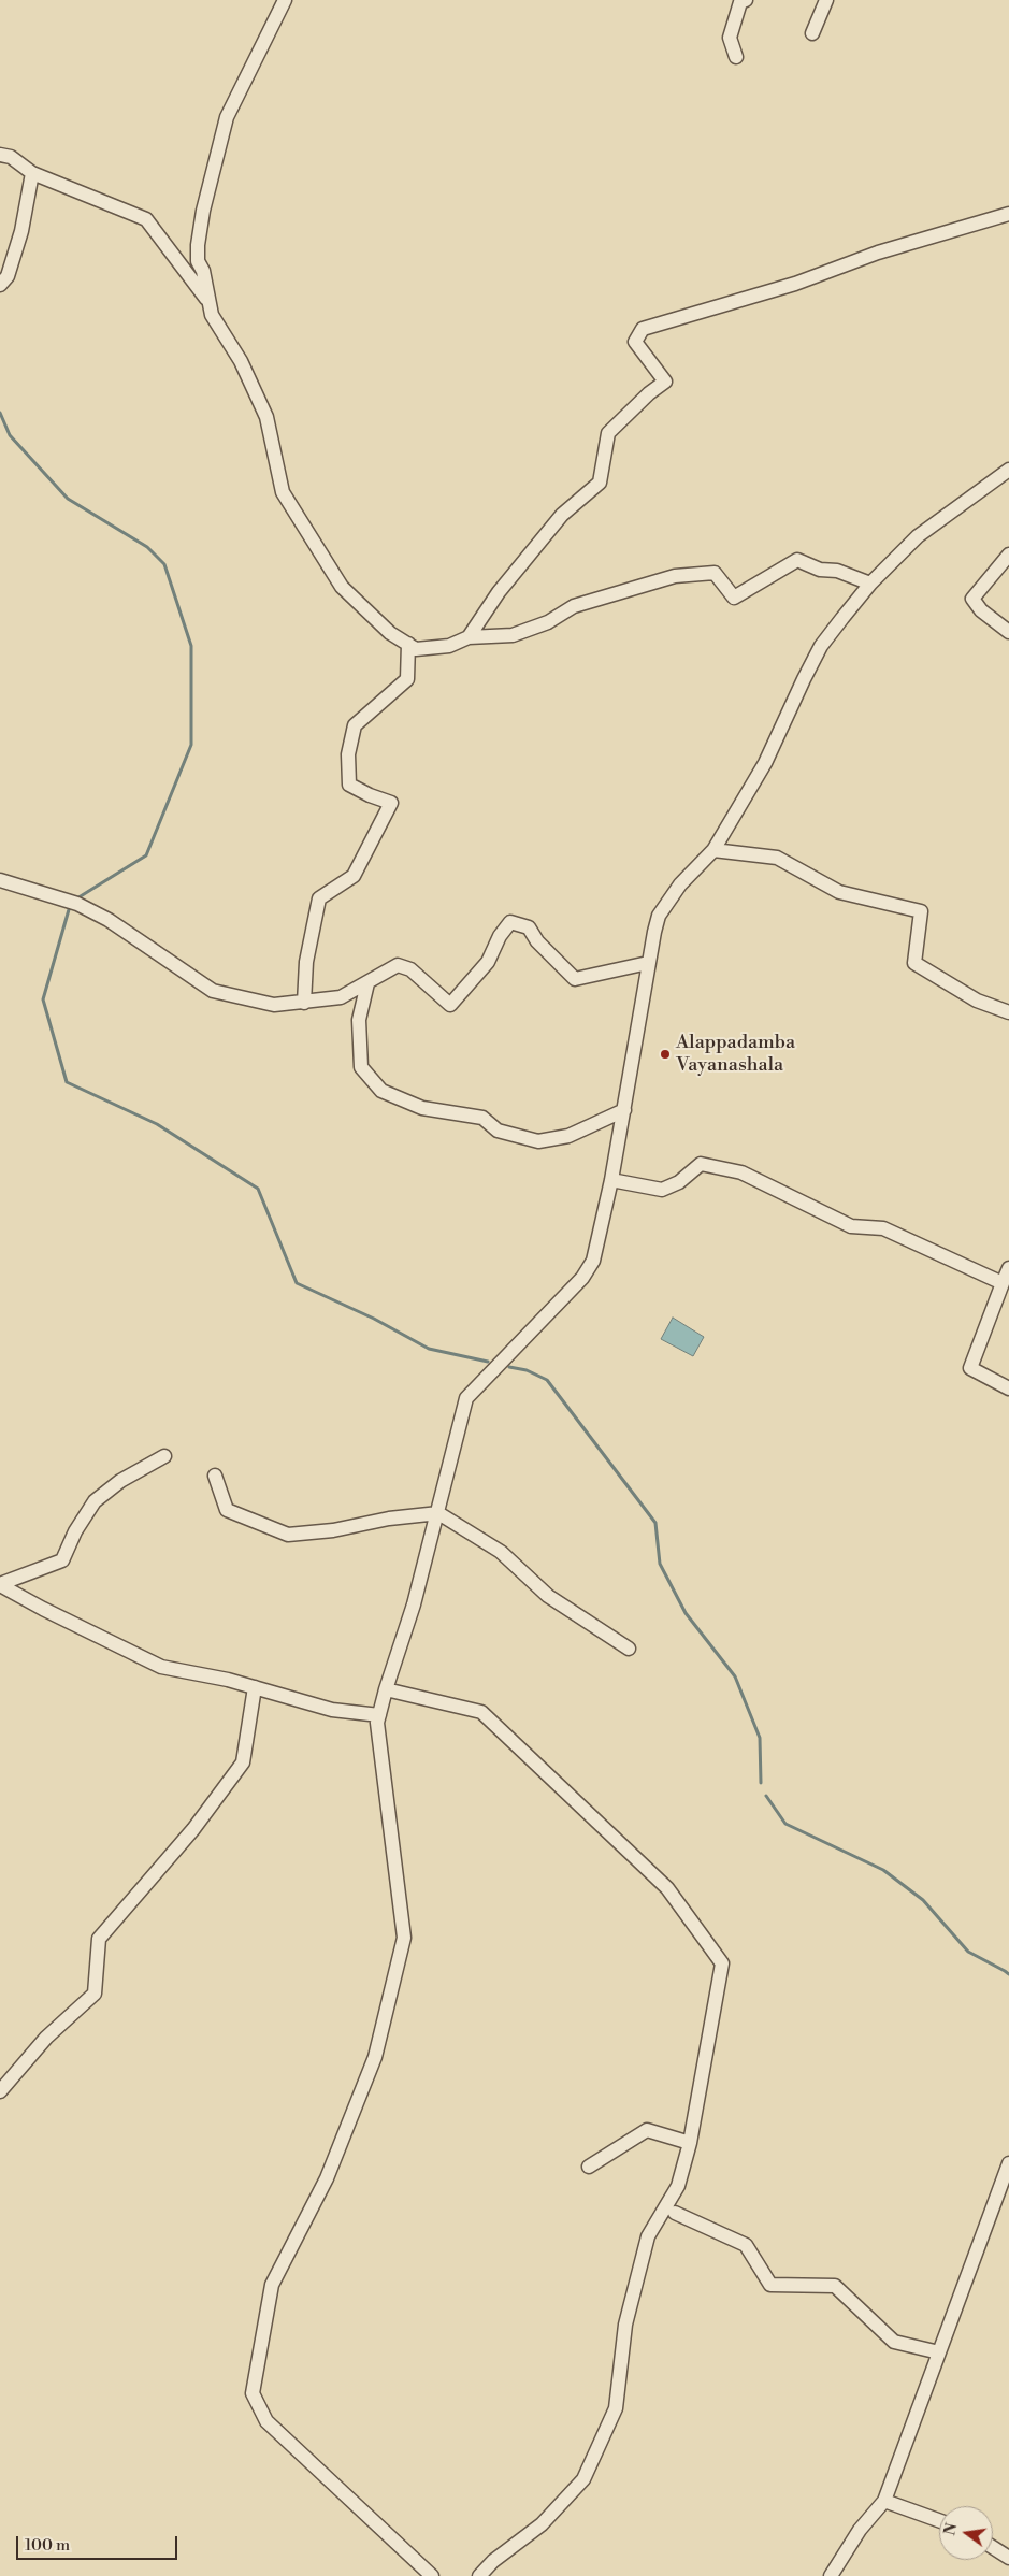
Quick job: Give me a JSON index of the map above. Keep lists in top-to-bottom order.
{
  "places": ["Alappadamba Vayanashala"],
  "scale_bar": "100 m",
  "north": "left"
}
